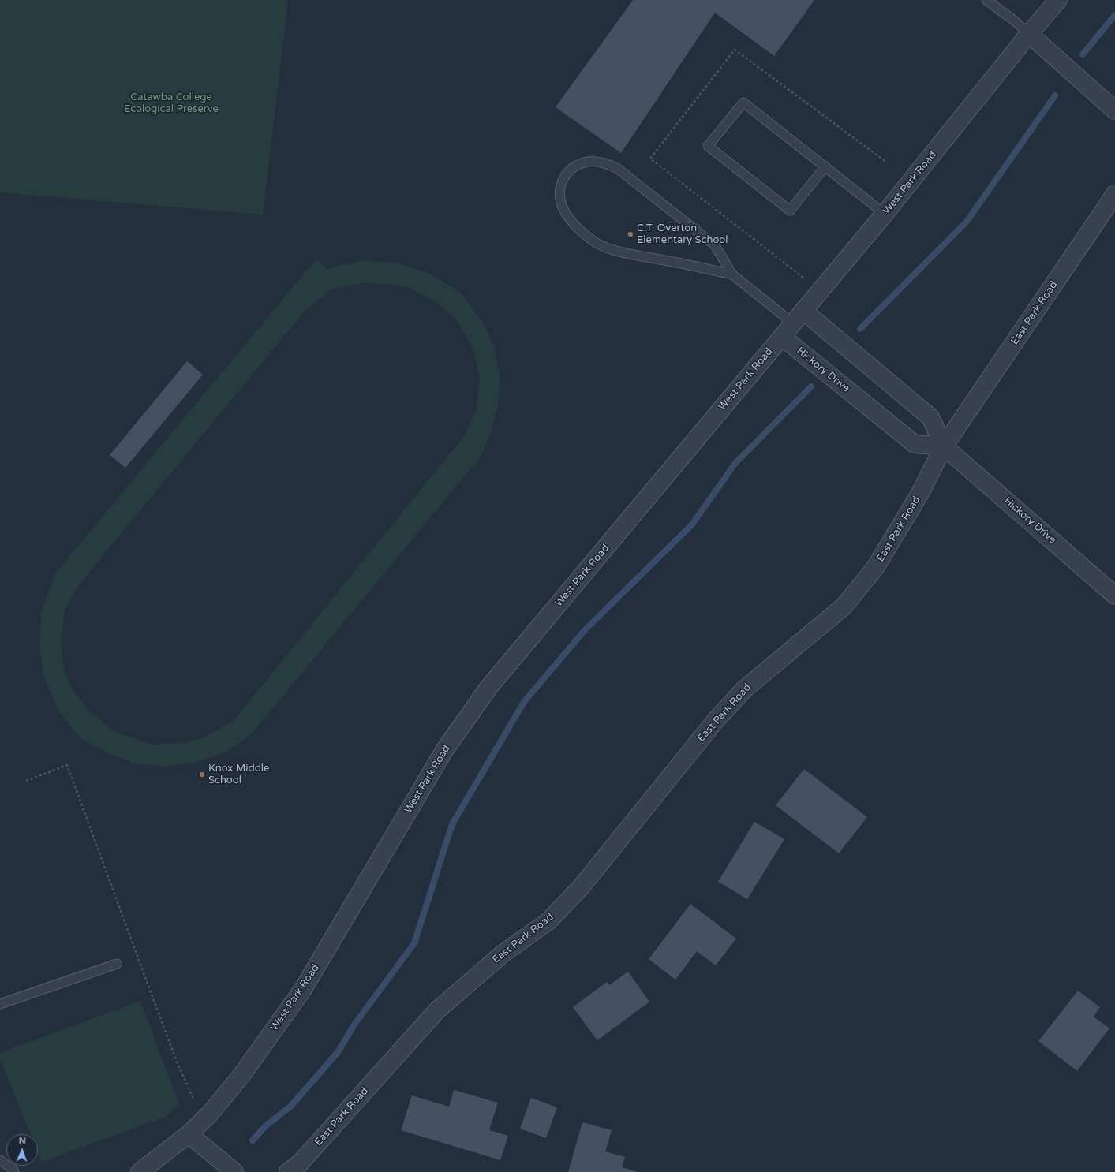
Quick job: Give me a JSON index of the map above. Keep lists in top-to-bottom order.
{
  "streets": {
    "street": ["West Park Road", "East Park Road", "Hickory Drive"]
  },
  "crossings": [
    ["West Park Road", "Hickory Drive"],
    ["East Park Road", "Hickory Drive"]
  ],
  "parks": ["Catawba College Ecological Preserve"],
  "places": ["C.T. Overton Elementary School", "Knox Middle School"],
  "north": "top"
}
